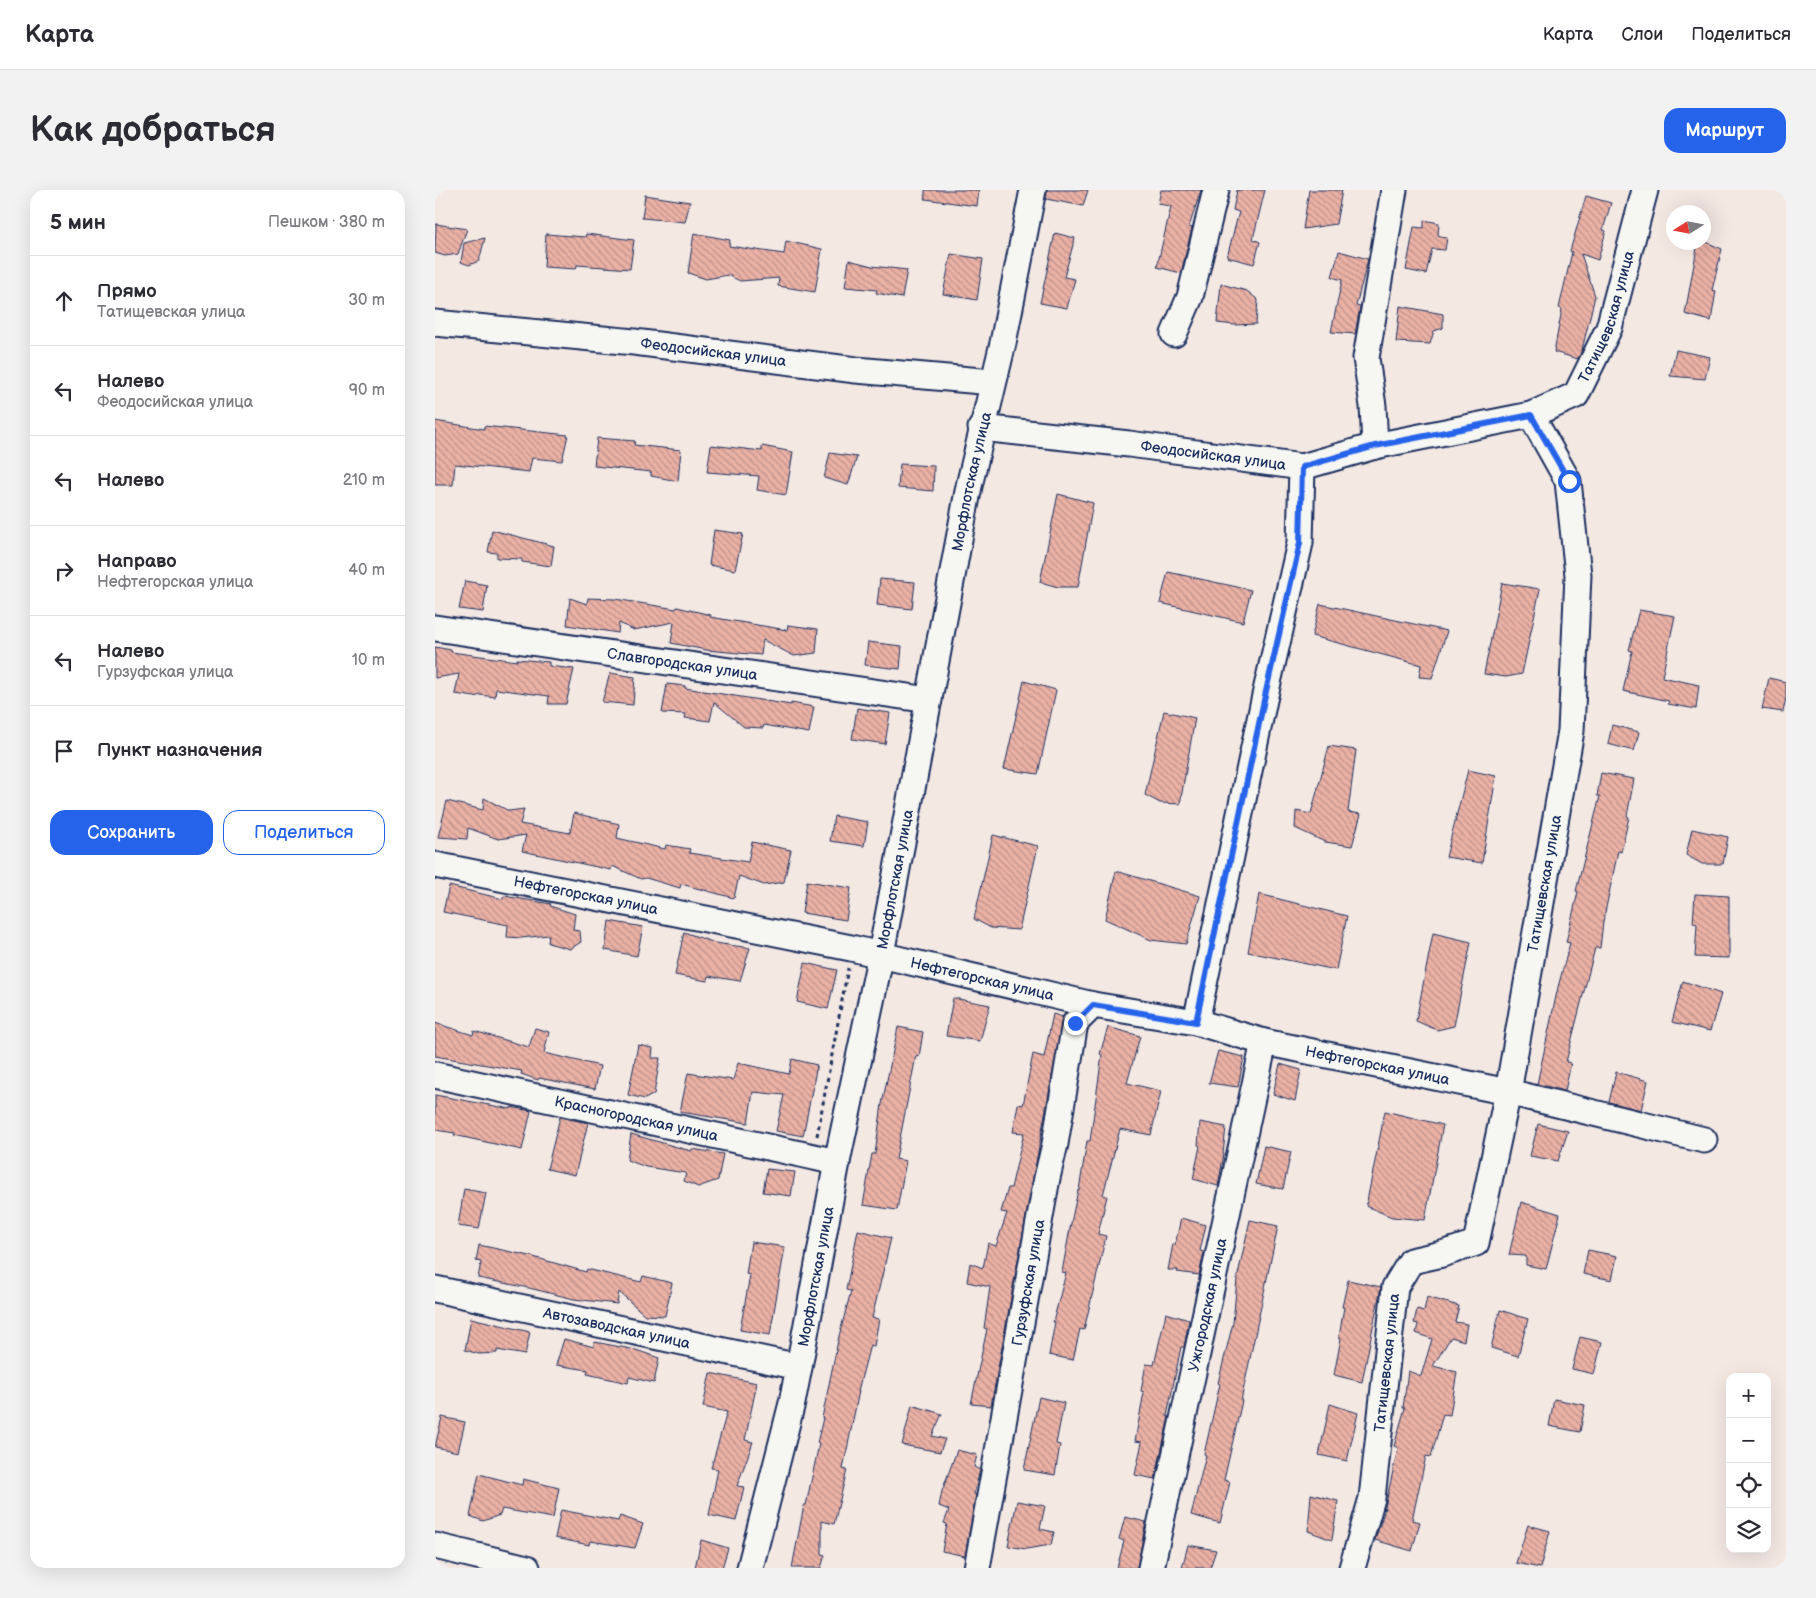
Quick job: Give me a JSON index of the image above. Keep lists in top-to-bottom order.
{
  "streets": {
    "street": [
      "Татищевская улица",
      "Феодосийская улица",
      "Морфлотская улица",
      "Славгородская улица",
      "Нефтегорская улица",
      "Красногородская улица",
      "Гурзуфская улица",
      "Ужгородская улица",
      "Автозаводская улица"
    ]
  },
  "crossings": [
    ["Татищевская улица", "Феодосийская улица"],
    ["Татищевская улица", "Нефтегорская улица"],
    ["Феодосийская улица", "Морфлотская улица"],
    ["Морфлотская улица", "Славгородская улица"],
    ["Морфлотская улица", "Нефтегорская улица"],
    ["Морфлотская улица", "Красногородская улица"],
    ["Морфлотская улица", "Автозаводская улица"],
    ["Нефтегорская улица", "Гурзуфская улица"],
    ["Нефтегорская улица", "Ужгородская улица"]
  ],
  "north": "left",
  "page": {
    "header": "Карта",
    "nav": ["Карта", "Слои", "Поделиться"],
    "buttons": [
      "Маршрут",
      ["Сохранить", "Поделиться"]
    ],
    "title": "Как добраться",
    "heading": ["5 мин", "Пешком · 380 m"],
    "list": [
      ["Прямо", "Татищевская улица", "30 m"],
      ["Налево", "Феодосийская улица", "90 m"],
      ["Налево", "210 m"],
      ["Направо", "Нефтегорская улица", "40 m"],
      ["Налево", "Гурзуфская улица", "10 m"],
      "Пункт назначения"
    ],
    "map_buttons": ["+", "−"]
  }
}
